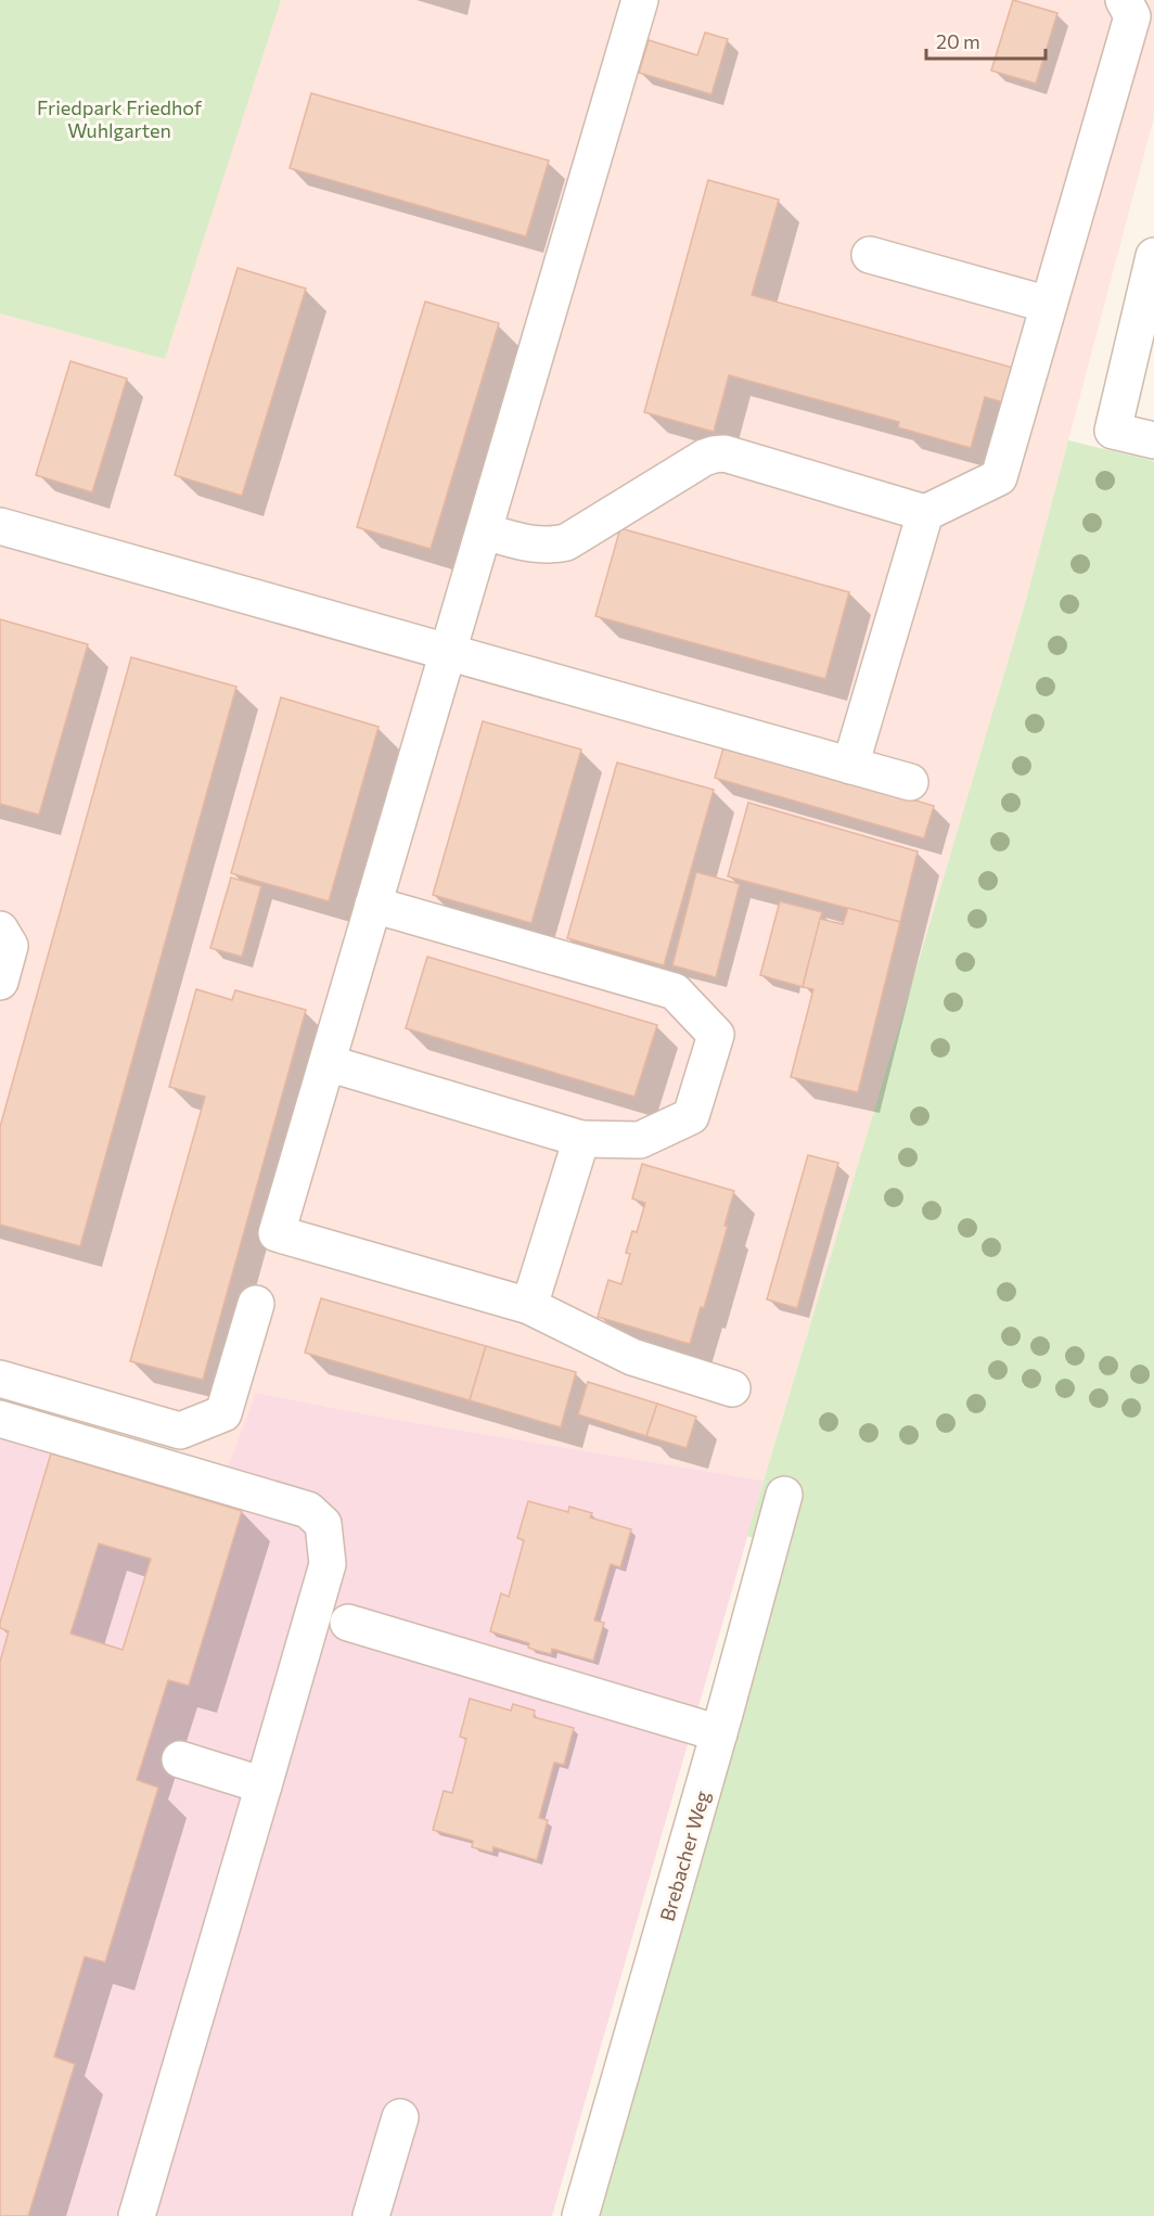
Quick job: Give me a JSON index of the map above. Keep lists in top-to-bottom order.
{
  "streets": {
    "street": ["Brebacher Weg"]
  },
  "parks": ["Friedpark Friedhof Wuhlgarten"],
  "scale_bar": "20 m"
}
